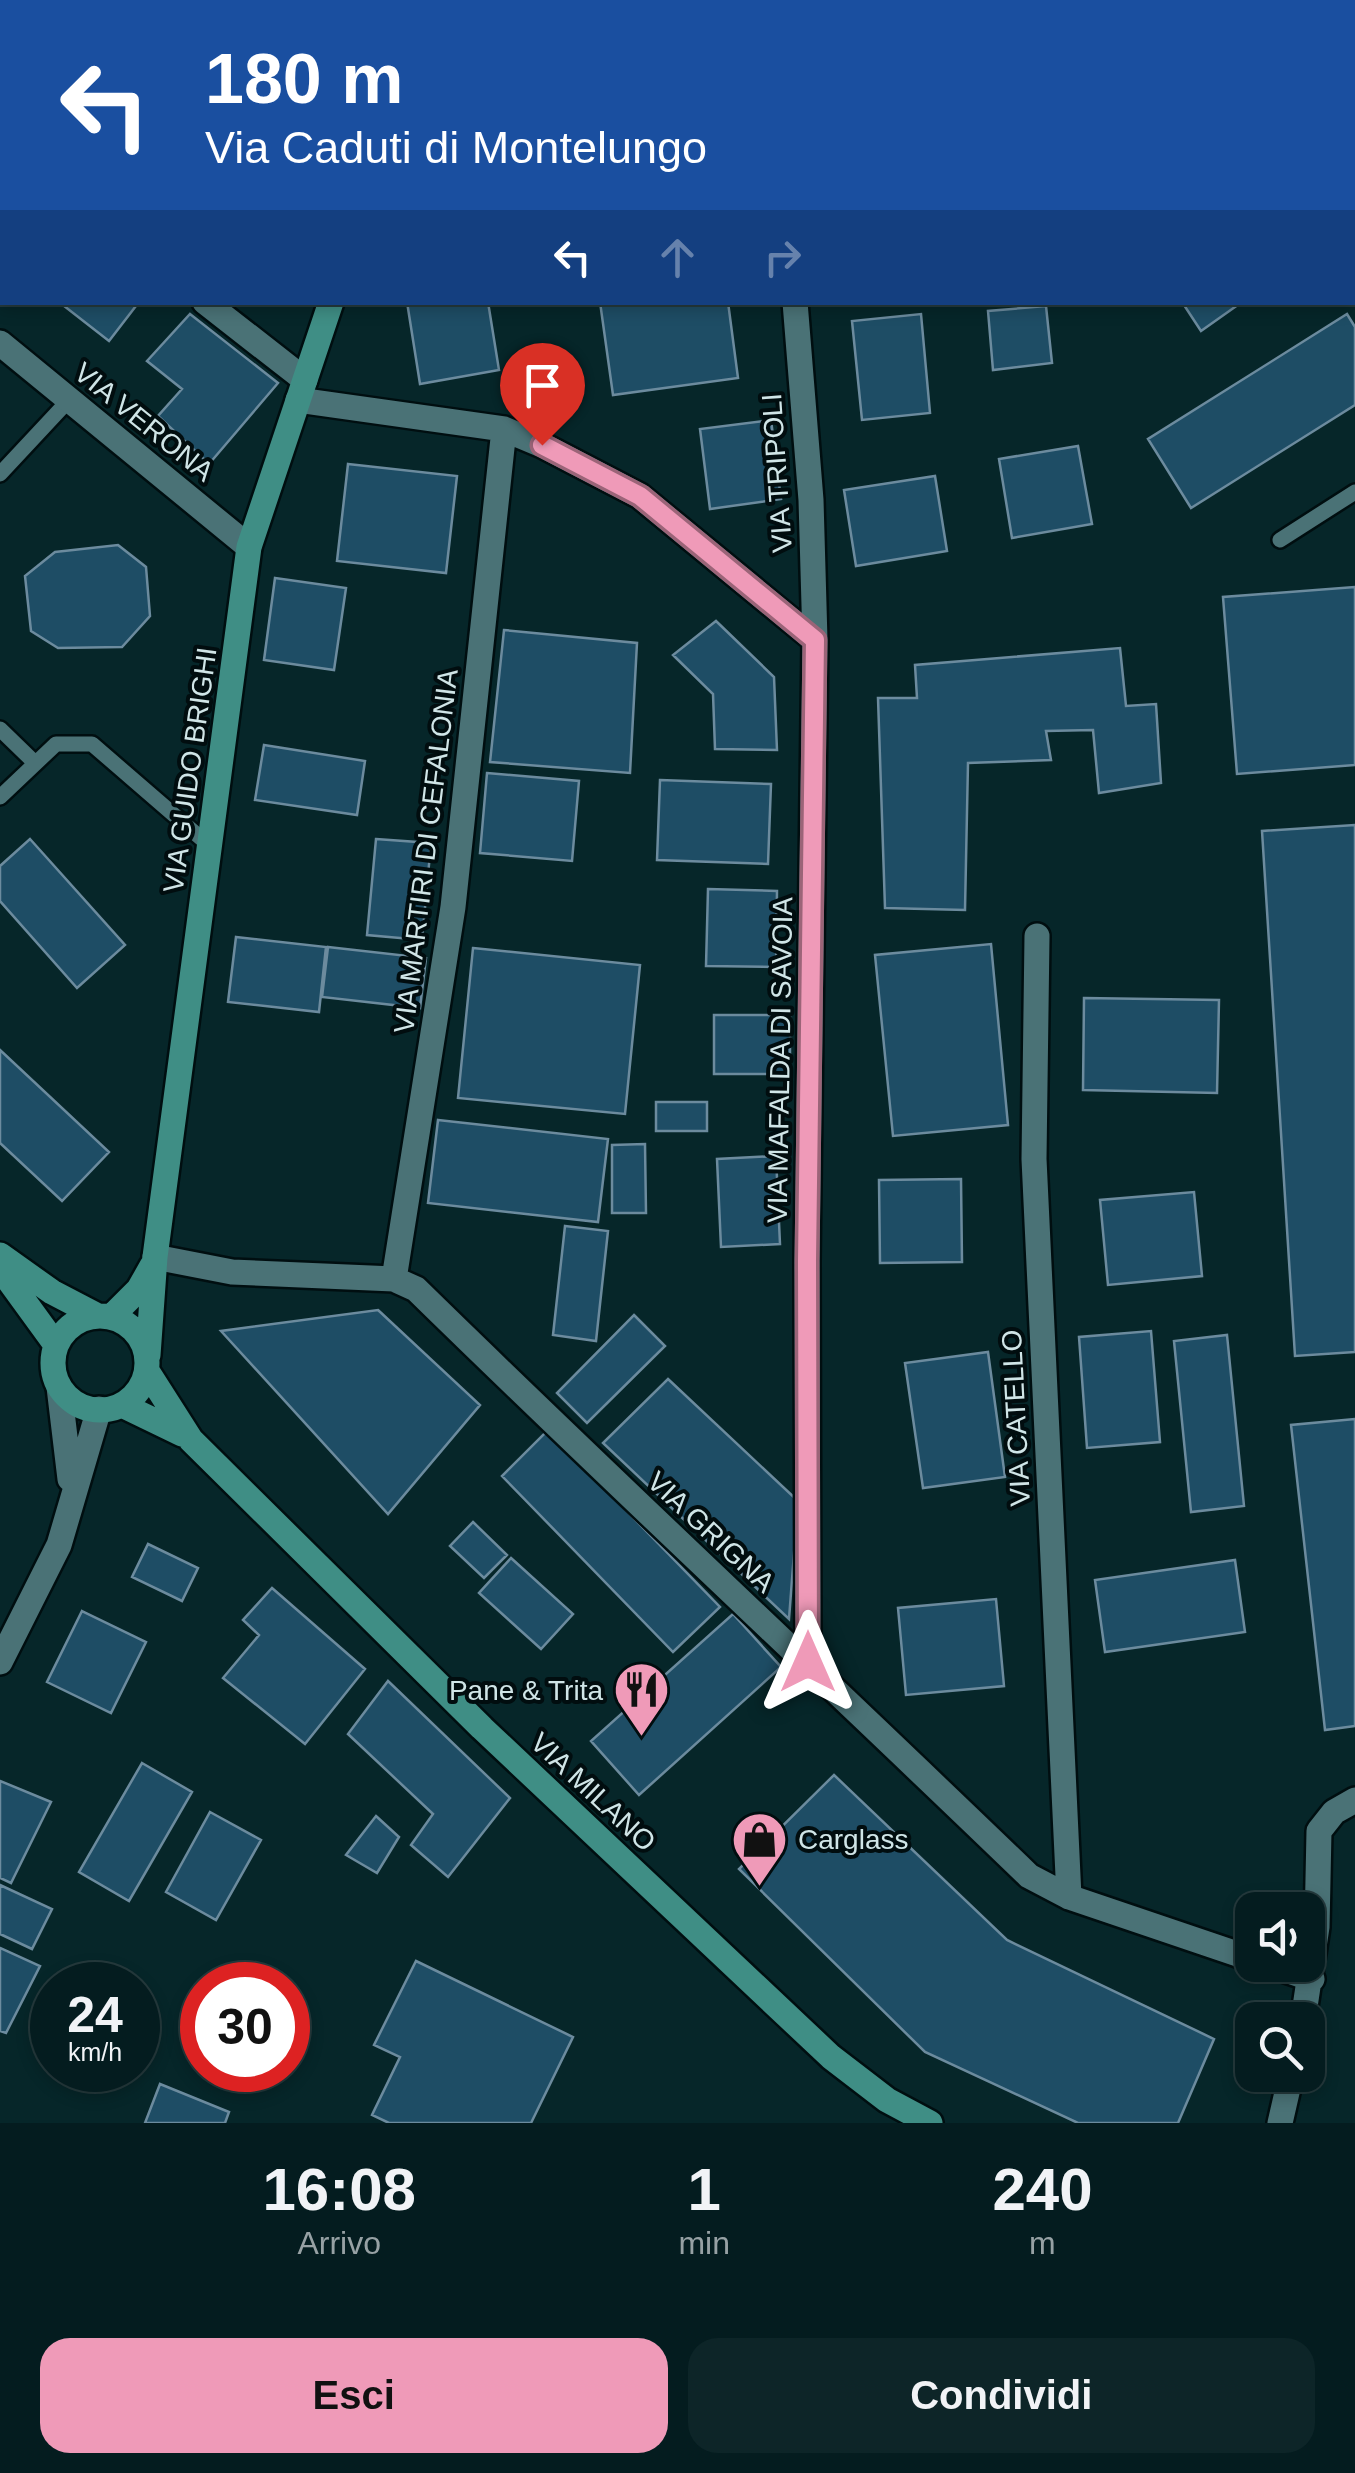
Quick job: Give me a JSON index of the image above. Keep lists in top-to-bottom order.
{
  "streets": {
    "main road": ["VIA GUIDO BRIGHI", "VIA MILANO"],
    "street": [
      "VIA VERONA",
      "VIA TRIPOLI",
      "VIA MARTIRI DI CEFALONIA",
      "VIA MAFALDA DI SAVOIA",
      "VIA CATELLO",
      "VIA GRIGNA"
    ]
  },
  "crossings": [
    ["VIA VERONA", "VIA GUIDO BRIGHI"],
    ["VIA TRIPOLI", "VIA MAFALDA DI SAVOIA"],
    ["VIA GUIDO BRIGHI", "VIA MILANO"],
    ["VIA MARTIRI DI CEFALONIA", "VIA GRIGNA"],
    ["VIA MAFALDA DI SAVOIA", "VIA GRIGNA"],
    ["VIA CATELLO", "VIA GRIGNA"]
  ],
  "places": {
    "restaurant": ["Pane & Trita"],
    "shop": ["Carglass"]
  },
  "page": {
    "turn": ["180 m", "Via Caduti di Montelungo"],
    "speed": "24 km/h",
    "limit": "30",
    "eta": [
      "16:08",
      "Arrivo",
      "1",
      "min",
      "240",
      "m"
    ],
    "buttons": ["Esci", "Condividi"]
  }
}
